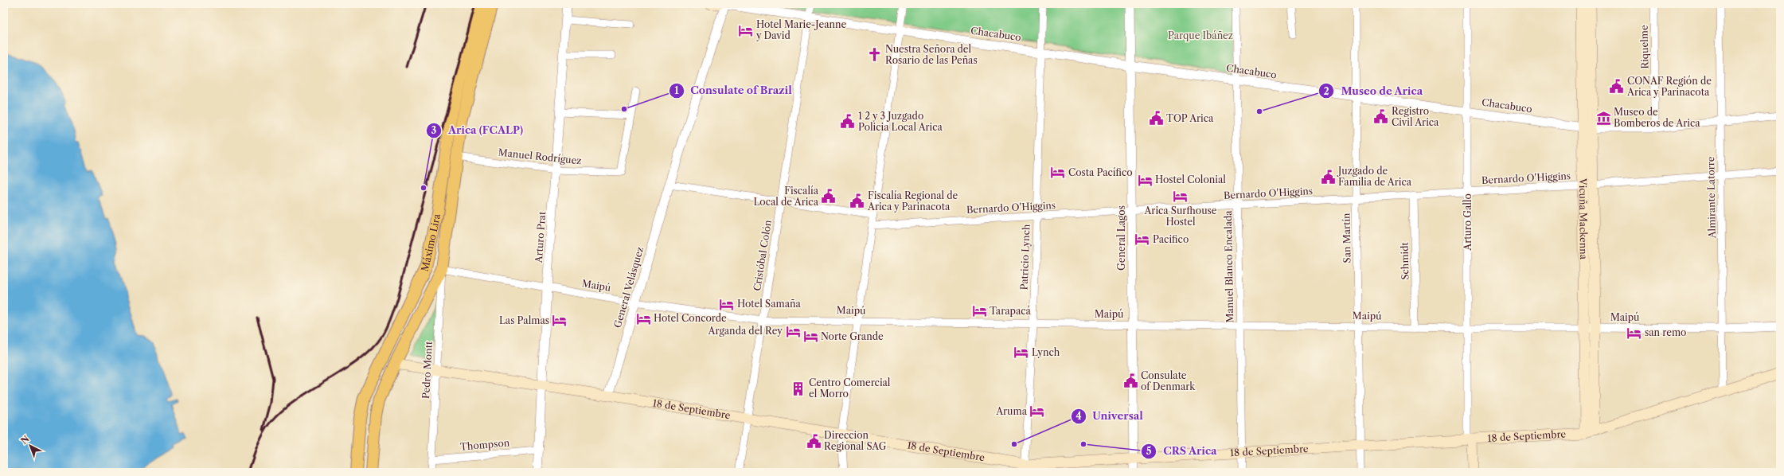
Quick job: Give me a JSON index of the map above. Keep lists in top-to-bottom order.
{
  "streets": {
    "main road": [
      "Vicuña Mackenna",
      "Arturo Gallo",
      "Máximo Lira",
      "18 de Septiembre"
    ],
    "street": [
      "Chacabuco",
      "Riquelme",
      "Manuel Rodríguez",
      "Bernardo O'Higgins",
      "Almirante Latorre",
      "Arturo Prat",
      "General Lagos",
      "San Martín",
      "Cristóbal Colón",
      "Patricio Lynch",
      "Schmidt",
      "Manuel Blanco Encalada",
      "Maipú",
      "General Velásquez",
      "Pedro Montt",
      "Thompson"
    ]
  },
  "crossings": [
    ["Chacabuco", "Riquelme"],
    ["Chacabuco", "Almirante Latorre"],
    ["Chacabuco", "Vicuña Mackenna"],
    ["Chacabuco", "Arturo Gallo"],
    ["Chacabuco", "General Lagos"],
    ["Chacabuco", "San Martín"],
    ["Chacabuco", "Cristóbal Colón"],
    ["Chacabuco", "Patricio Lynch"],
    ["Chacabuco", "Manuel Blanco Encalada"],
    ["Chacabuco", "General Velásquez"],
    ["Manuel Rodríguez", "Arturo Prat"],
    ["Manuel Rodríguez", "Máximo Lira"],
    ["Bernardo O'Higgins", "Almirante Latorre"],
    ["Bernardo O'Higgins", "Vicuña Mackenna"],
    ["Bernardo O'Higgins", "Arturo Gallo"],
    ["Bernardo O'Higgins", "General Lagos"],
    ["Bernardo O'Higgins", "San Martín"],
    ["Bernardo O'Higgins", "Patricio Lynch"],
    ["Bernardo O'Higgins", "Schmidt"],
    ["Bernardo O'Higgins", "Manuel Blanco Encalada"],
    ["Almirante Latorre", "Maipú"],
    ["Almirante Latorre", "18 de Septiembre"],
    ["Vicuña Mackenna", "Maipú"],
    ["Vicuña Mackenna", "18 de Septiembre"],
    ["Arturo Gallo", "Maipú"],
    ["Arturo Gallo", "18 de Septiembre"],
    ["Arturo Prat", "Maipú"],
    ["Arturo Prat", "18 de Septiembre"],
    ["Arturo Prat", "Thompson"],
    ["General Lagos", "Maipú"],
    ["General Lagos", "18 de Septiembre"],
    ["San Martín", "Maipú"],
    ["San Martín", "18 de Septiembre"],
    ["Máximo Lira", "Maipú"],
    ["Máximo Lira", "Pedro Montt"],
    ["Máximo Lira", "18 de Septiembre"],
    ["Cristóbal Colón", "Maipú"],
    ["Cristóbal Colón", "18 de Septiembre"],
    ["Patricio Lynch", "Maipú"],
    ["Patricio Lynch", "18 de Septiembre"],
    ["Schmidt", "Maipú"],
    ["Manuel Blanco Encalada", "Maipú"],
    ["Manuel Blanco Encalada", "18 de Septiembre"],
    ["Maipú", "General Velásquez"],
    ["Maipú", "Pedro Montt"],
    ["General Velásquez", "18 de Septiembre"],
    ["Pedro Montt", "18 de Septiembre"],
    ["Pedro Montt", "Thompson"]
  ],
  "parks": ["Parque Ibáñez"],
  "places": {
    "hotel": [
      "Hotel Marie-Jeanne y David",
      "Costa Pacífico",
      "Hostel Colonial",
      "Arica Surfhouse Hostel",
      "Pacifico",
      "Hotel Samaña",
      "Tarapacá",
      "Hotel Concorde",
      "Las Palmas",
      "Arganda del Rey",
      "san remo",
      "Norte Grande",
      "Lynch",
      "Aruma"
    ],
    "church": ["Nuestra Señora del Rosario de las Peñas"],
    "public building": [
      "CONAF Región de Arica y Parinacota",
      "Registro Civil Arica",
      "TOP Arica",
      "1 2 y 3 Juzgado Policia Local Arica",
      "Juzgado de Familia de Arica",
      "Fiscalía Local de Arica",
      "Fiscalía Regional de Arica y Parinacota",
      "Consulate of Denmark",
      "Direccion Regional SAG"
    ],
    "other": [
      "Consulate of Brazil",
      "Museo de Arica",
      "Arica (FCALP)",
      "Universal",
      "CRS Arica"
    ],
    "museum": ["Museo de Bomberos de Arica"],
    "building": ["Centro Comercial el Morro"]
  },
  "north": "top left"
}
